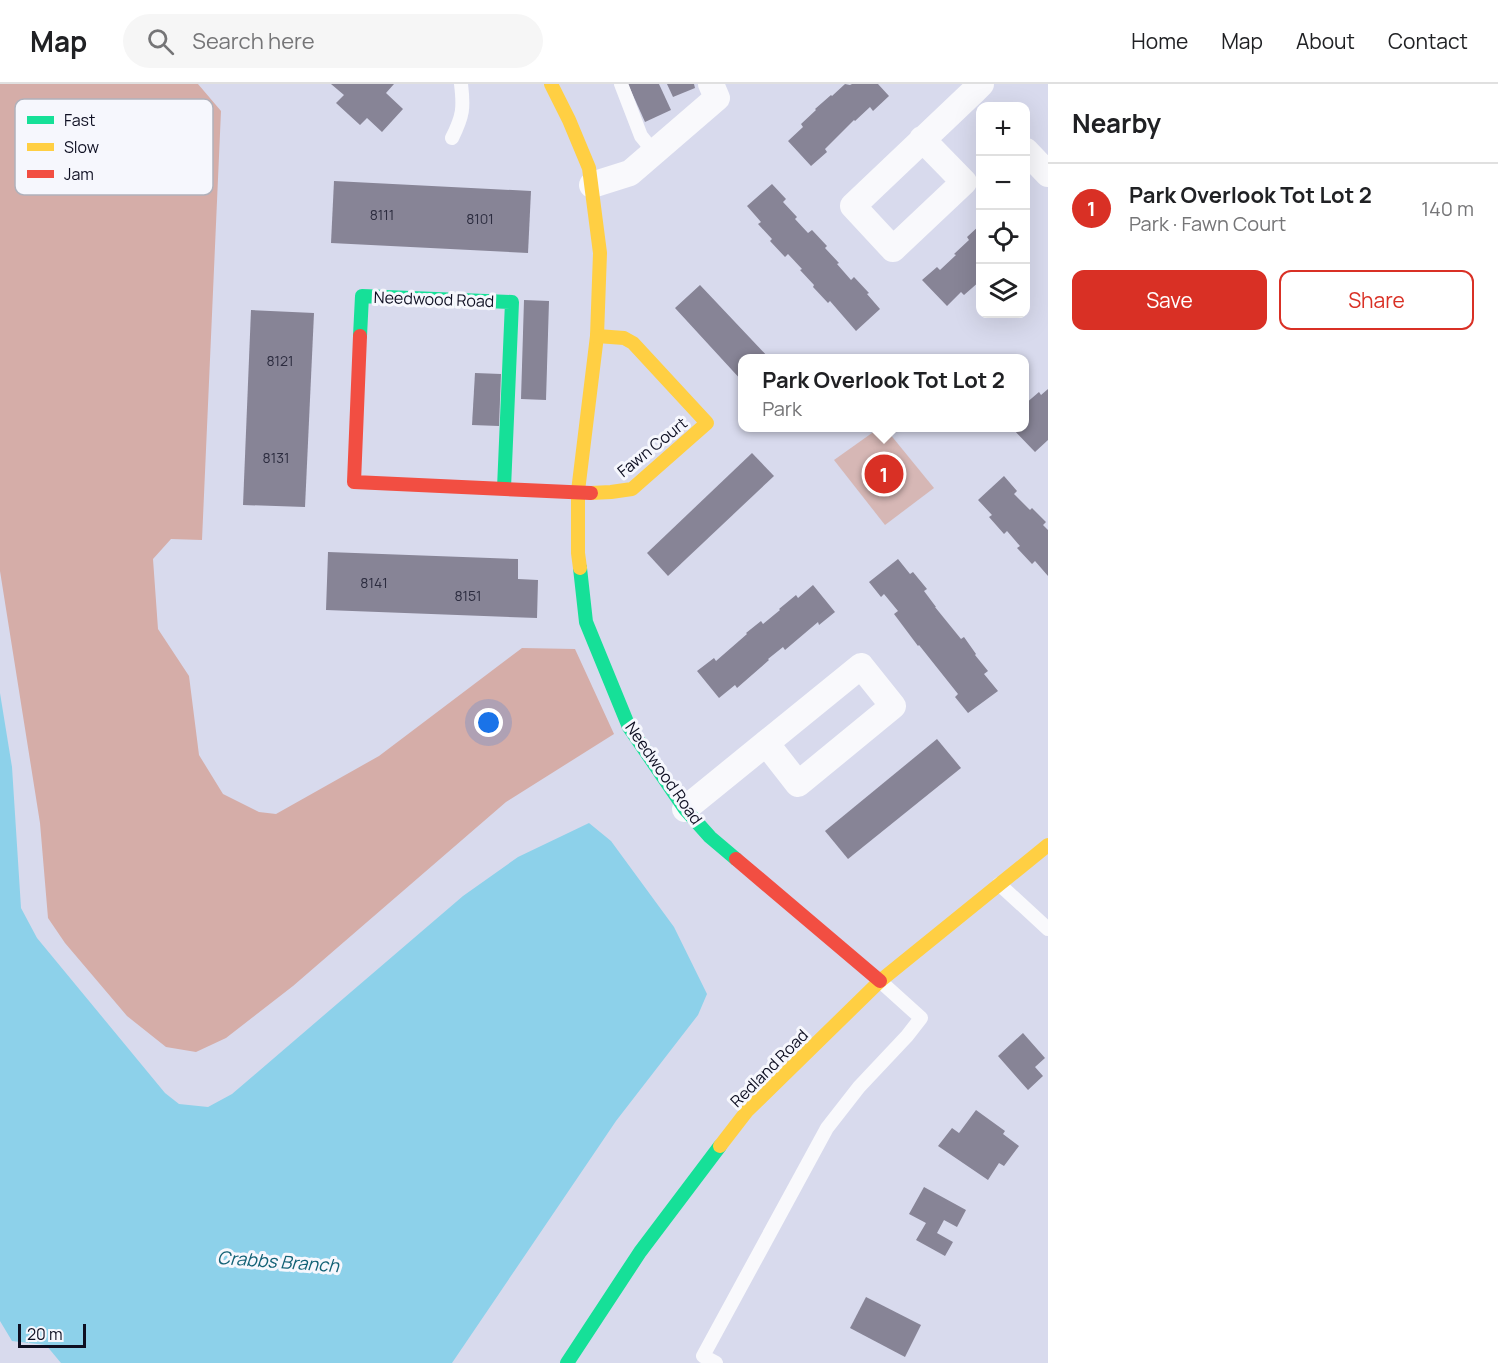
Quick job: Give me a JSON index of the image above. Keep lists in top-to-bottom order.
{
  "streets": {
    "street": ["Needwood Road", "Fawn Court", "Redland Road"]
  },
  "crossings": [
    ["Needwood Road", "Fawn Court"],
    ["Needwood Road", "Redland Road"]
  ],
  "water": ["Crabbs Branch"],
  "house_numbers": [
    "8111",
    "8101",
    "8121",
    "8131",
    "8141",
    "8151"
  ],
  "legend": ["Fast", "Slow", "Jam"],
  "scale_bar": "20 m",
  "page": {
    "header": "Map",
    "search": "Search here",
    "nav": [
      "Home",
      "Map",
      "About",
      "Contact"
    ],
    "heading": "Nearby",
    "map_buttons": ["+", "−"],
    "list": [
      {
        "mark": "1",
        "name": "Park Overlook Tot Lot 2",
        "note": "Park · Fawn Court",
        "value": "140 m"
      }
    ],
    "buttons": ["Save", "Share"],
    "popup": ["Park Overlook Tot Lot 2", "Park"],
    "pins": "1",
    "scale": "20 m"
  }
}
